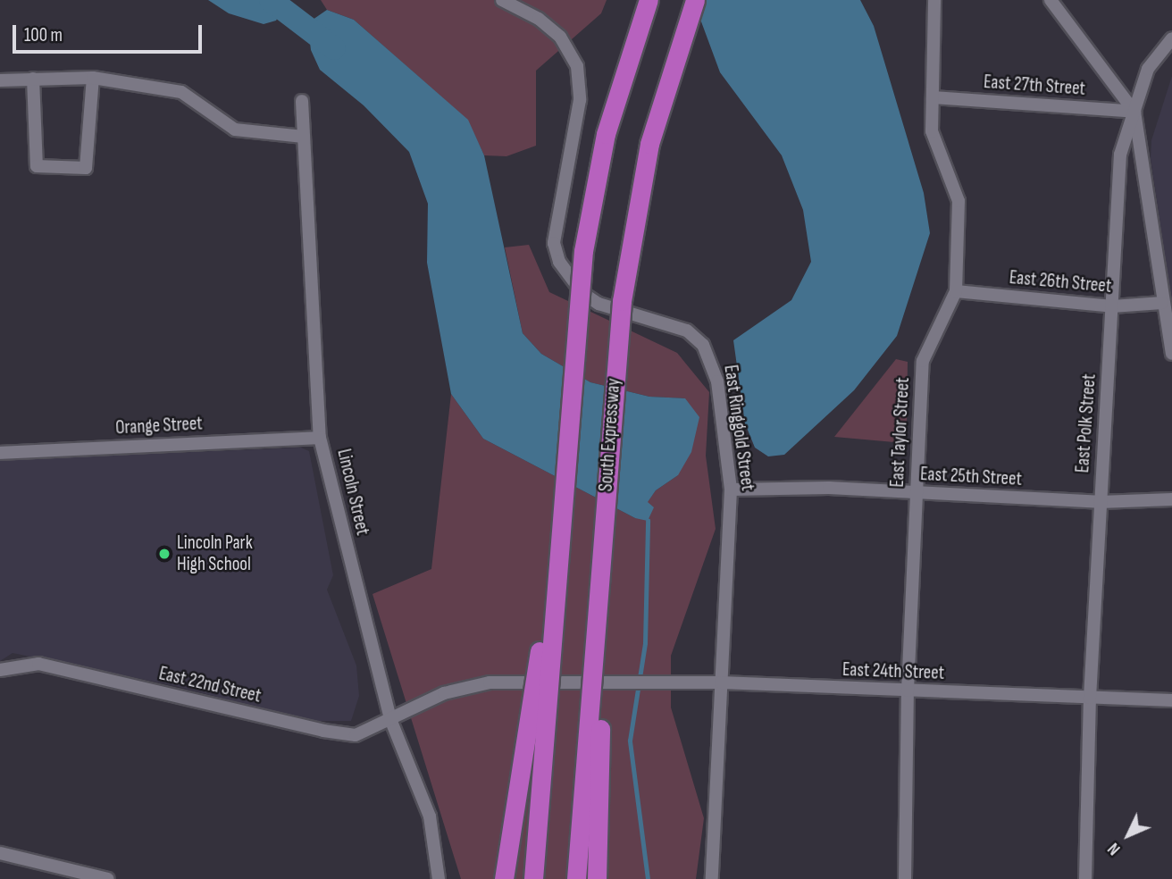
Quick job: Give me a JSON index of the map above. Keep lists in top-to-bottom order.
{
  "streets": {
    "highway": ["South Expressway"],
    "street": [
      "East 27th Street",
      "East 26th Street",
      "East Polk Street",
      "Orange Street",
      "East Ringgold Street",
      "East Taylor Street",
      "East 25th Street",
      "Lincoln Street",
      "East 24th Street",
      "East 22nd Street"
    ]
  },
  "crossings": [
    ["East 27th Street", "East Polk Street"],
    ["East 27th Street", "East Taylor Street"],
    ["East 26th Street", "East Polk Street"],
    ["East 26th Street", "East Taylor Street"],
    ["East Polk Street", "East 25th Street"],
    ["East Polk Street", "East 24th Street"],
    ["Orange Street", "Lincoln Street"],
    ["East Ringgold Street", "East 25th Street"],
    ["East Ringgold Street", "East 24th Street"],
    ["East Taylor Street", "East 25th Street"],
    ["East Taylor Street", "East 24th Street"],
    ["Lincoln Street", "East 22nd Street"],
    ["East 24th Street", "East 22nd Street"]
  ],
  "places": ["Lincoln Park High School"],
  "scale_bar": "100 m",
  "north": "bottom left"
}
